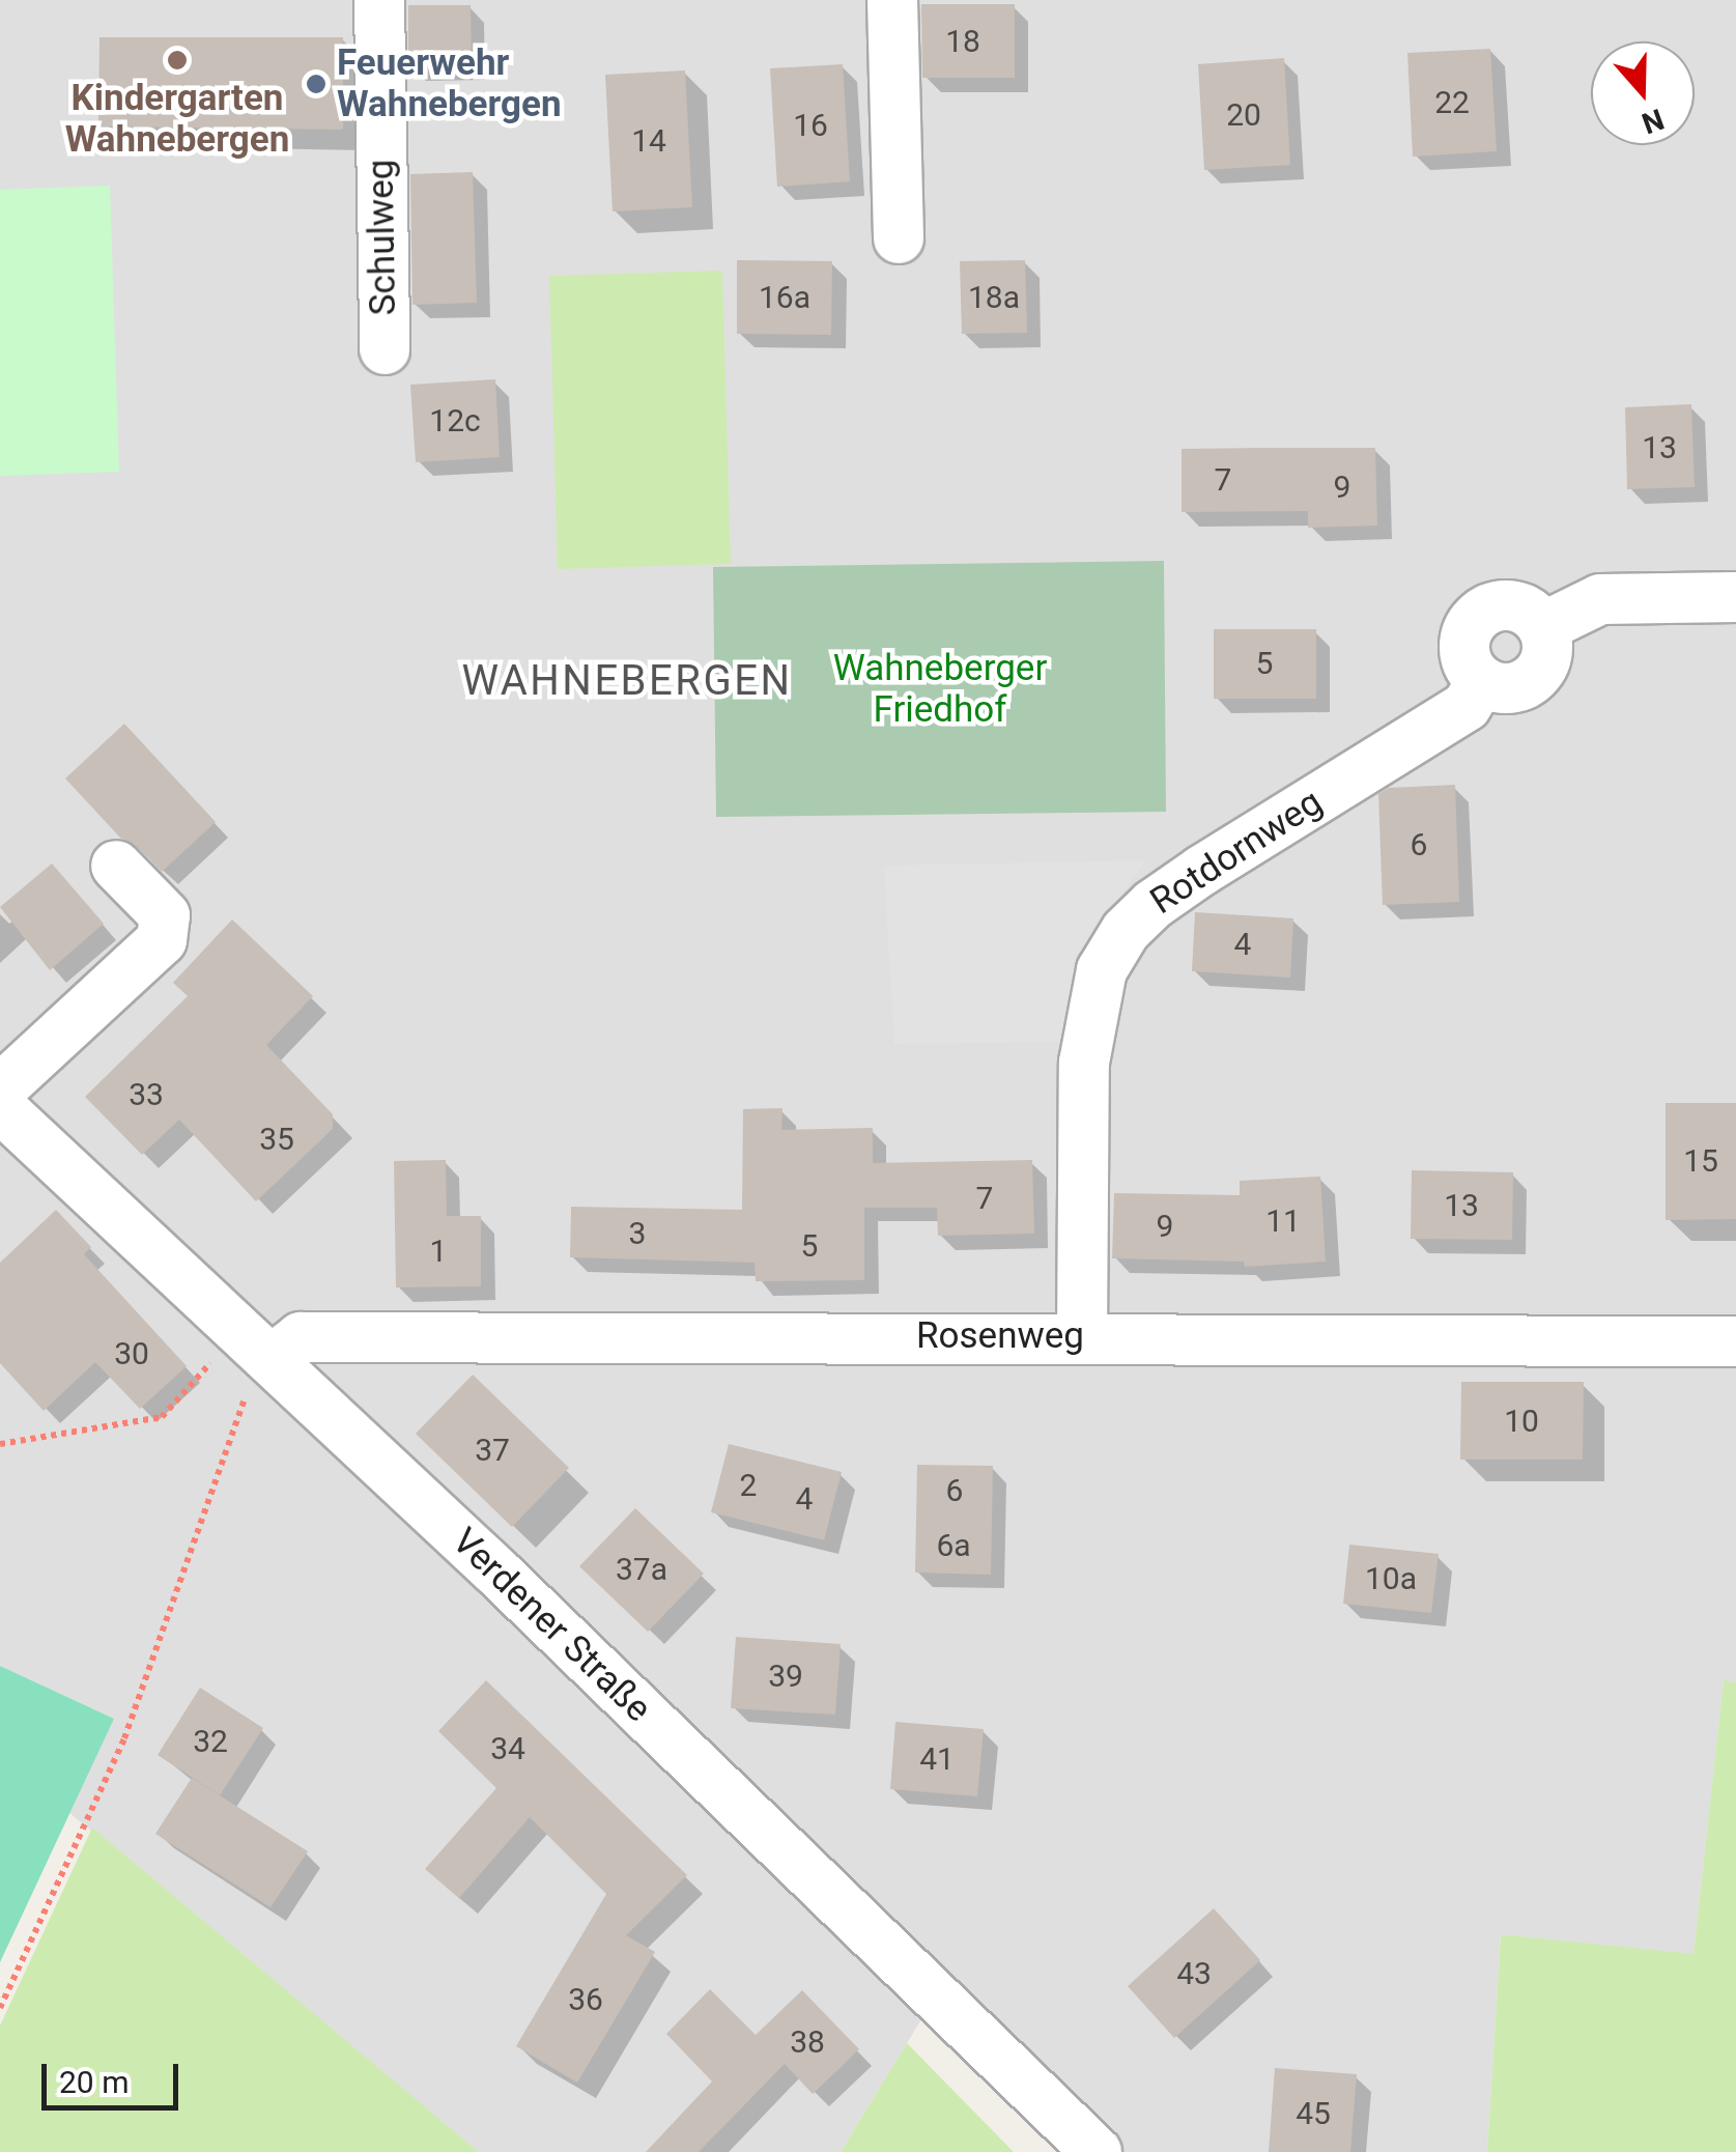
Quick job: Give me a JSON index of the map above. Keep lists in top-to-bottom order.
{
  "streets": {
    "street": [
      "Schulweg",
      "Rotdornweg",
      "Rosenweg",
      "Verdener Straße"
    ]
  },
  "crossings": [
    ["Rotdornweg", "Rosenweg"],
    ["Rosenweg", "Verdener Straße"]
  ],
  "districts": ["WAHNEBERGEN"],
  "parks": ["Wahneberger Friedhof"],
  "places": ["Kindergarten Wahnebergen", "Feuerwehr Wahnebergen"],
  "house_numbers": [
    "18",
    "22",
    "20",
    "16",
    "14",
    "16a",
    "18a",
    "12c",
    "13",
    "7",
    "9",
    "5",
    "6",
    "4",
    "33",
    "35",
    "15",
    "7",
    "13",
    "11",
    "9",
    "3",
    "5",
    "1",
    "30",
    "10",
    "37",
    "2",
    "6",
    "4",
    "6a",
    "37a",
    "10a",
    "39",
    "32",
    "34",
    "41",
    "43",
    "36",
    "38",
    "45"
  ],
  "scale_bar": "20 m",
  "north": "bottom"
}
